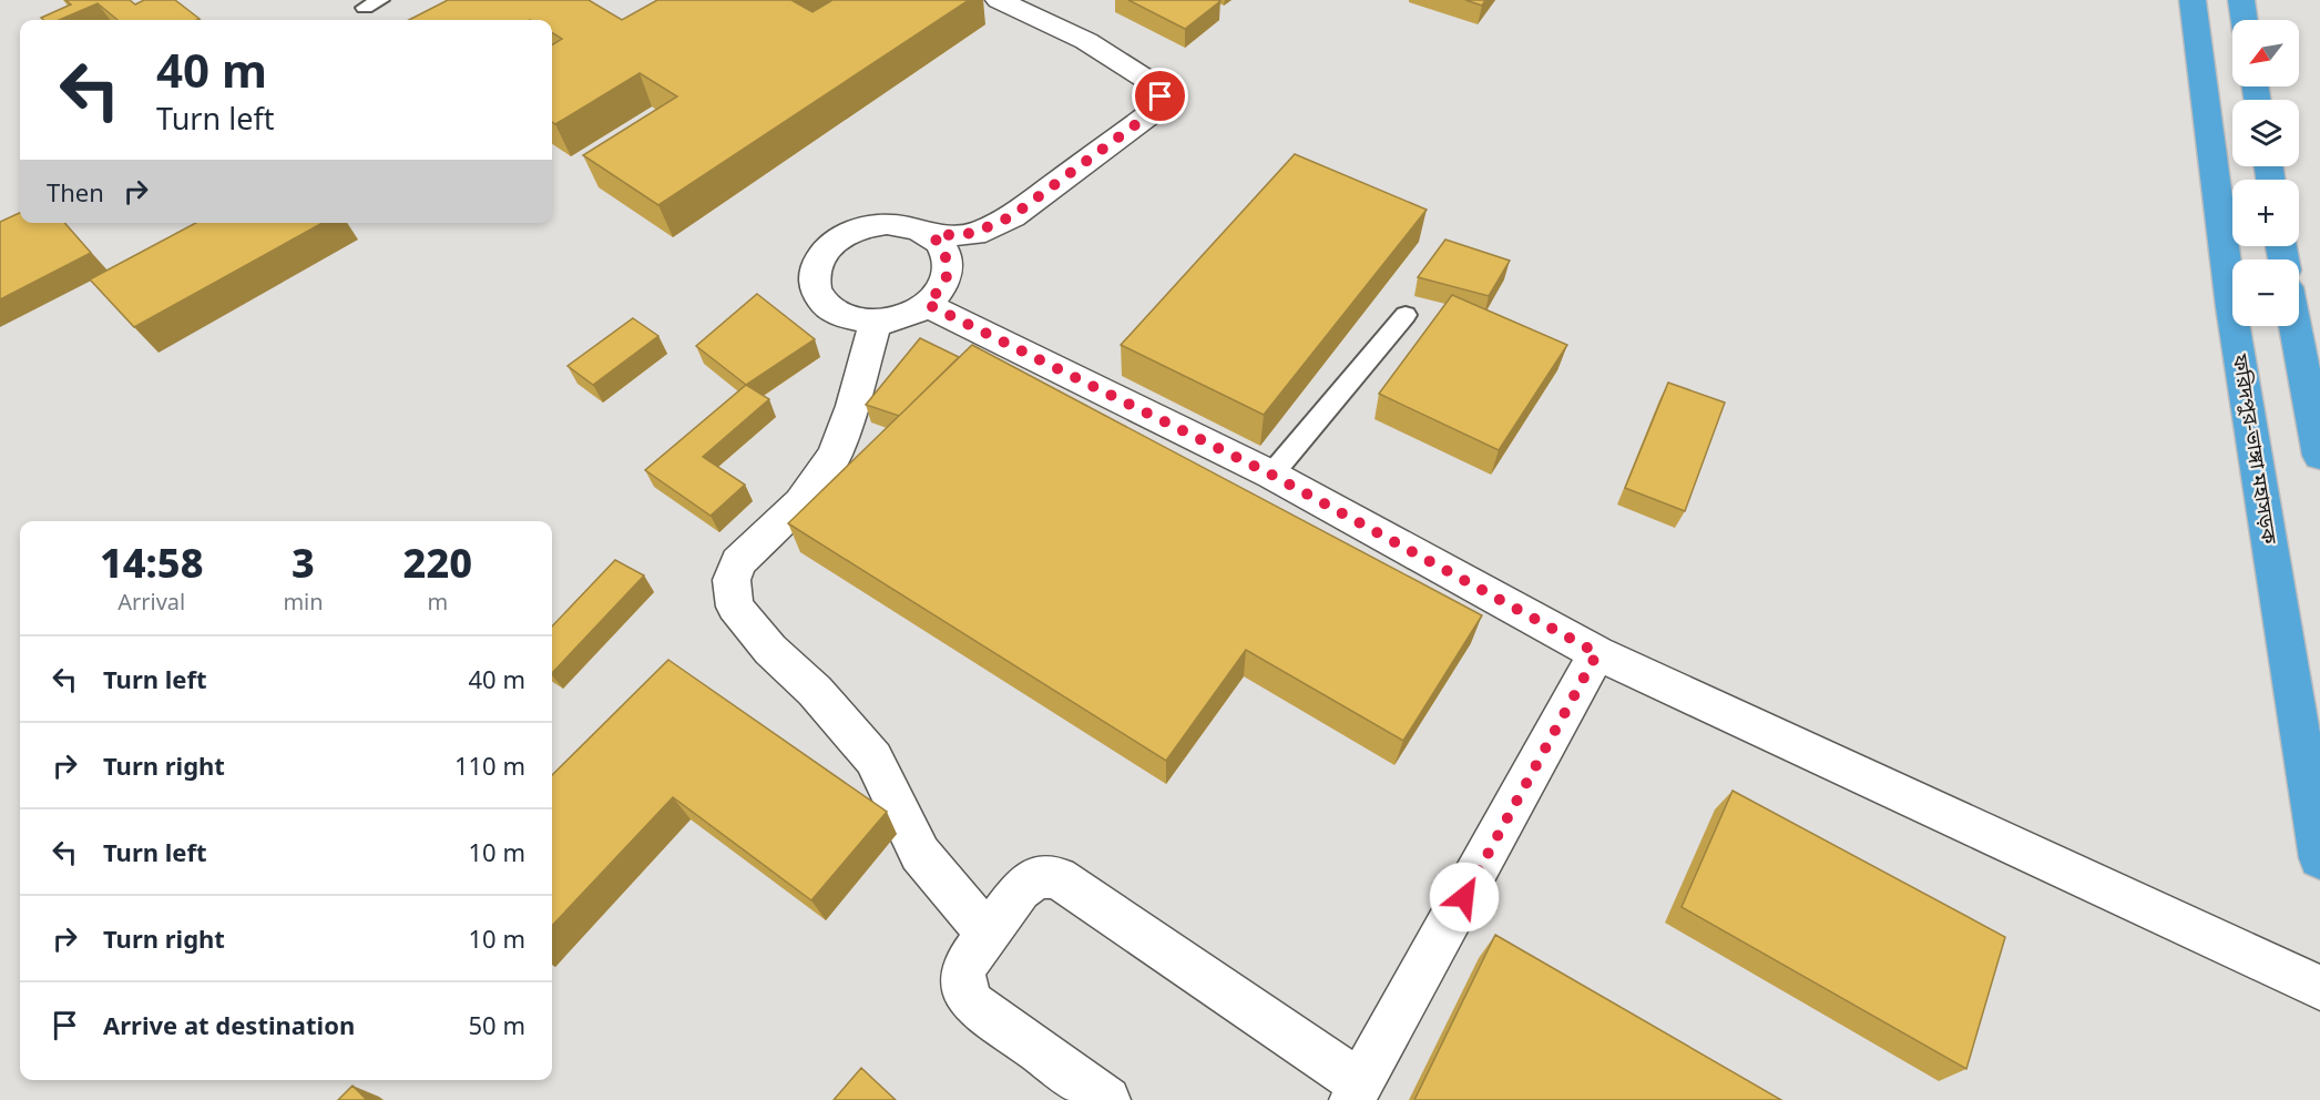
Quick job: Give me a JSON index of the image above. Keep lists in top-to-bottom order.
{
  "streets": {
    "highway": ["ফরিদপুর-ভাঙ্গা মহাসড়ক"]
  },
  "north": "bottom left",
  "page": {
    "map_buttons": ["+", "−"],
    "turn": ["40 m", "Turn left"],
    "then": "Then",
    "eta": [
      "14:58",
      "Arrival",
      "3",
      "min",
      "220",
      "m"
    ],
    "list": [
      {
        "name": "Turn left",
        "value": "40 m"
      },
      {
        "name": "Turn right",
        "value": "110 m"
      },
      {
        "name": "Turn left",
        "value": "10 m"
      },
      {
        "name": "Turn right",
        "value": "10 m"
      },
      {
        "name": "Arrive at destination",
        "value": "50 m"
      }
    ]
  }
}
